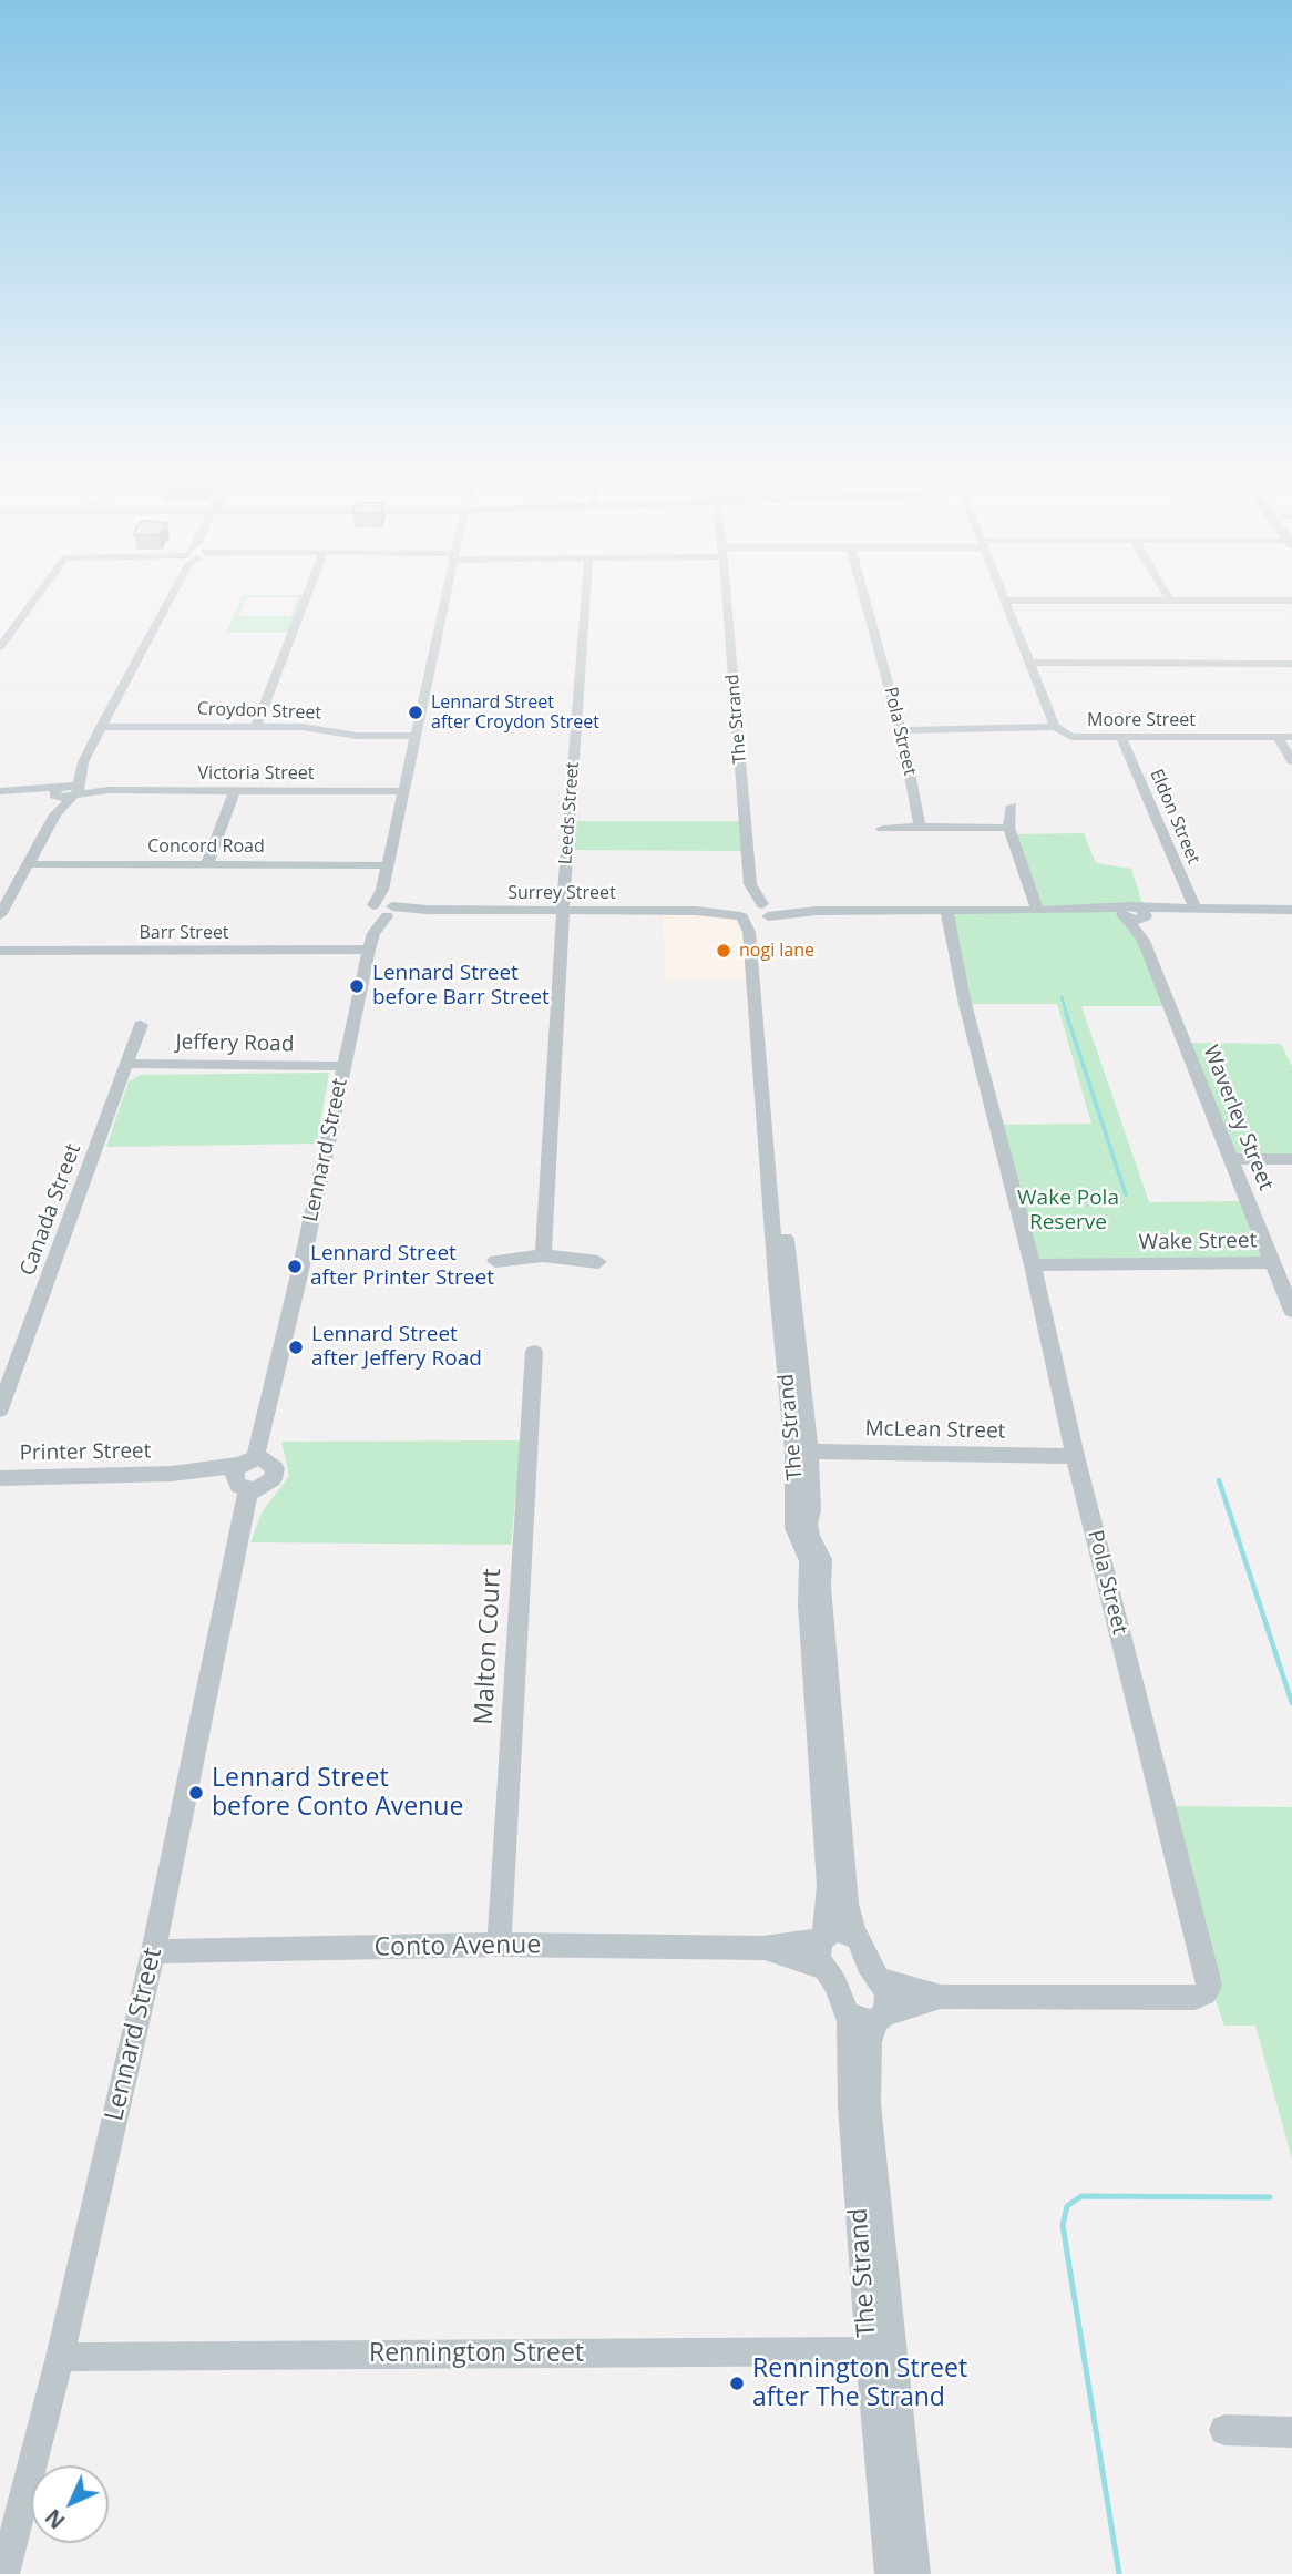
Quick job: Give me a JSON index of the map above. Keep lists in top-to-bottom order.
{
  "streets": {
    "street": [
      "Croydon Street",
      "The Strand",
      "Moore Street",
      "Pola Street",
      "Victoria Street",
      "Leeds Street",
      "Eldon Street",
      "Concord Road",
      "Surrey Street",
      "Barr Street",
      "Jeffery Road",
      "Waverley Street",
      "Lennard Street",
      "Canada Street",
      "Wake Street",
      "McLean Street",
      "Printer Street",
      "Malton Court",
      "Conto Avenue",
      "Rennington Street"
    ]
  },
  "crossings": [
    ["Croydon Street", "Lennard Street"],
    ["The Strand", "Pola Street"],
    ["The Strand", "Surrey Street"],
    ["The Strand", "McLean Street"],
    ["The Strand", "Conto Avenue"],
    ["The Strand", "Rennington Street"],
    ["Moore Street", "Pola Street"],
    ["Moore Street", "Eldon Street"],
    ["Pola Street", "Surrey Street"],
    ["Pola Street", "Wake Street"],
    ["Pola Street", "McLean Street"],
    ["Victoria Street", "Lennard Street"],
    ["Leeds Street", "Surrey Street"],
    ["Eldon Street", "Surrey Street"],
    ["Concord Road", "Lennard Street"],
    ["Surrey Street", "Waverley Street"],
    ["Surrey Street", "Lennard Street"],
    ["Barr Street", "Lennard Street"],
    ["Jeffery Road", "Lennard Street"],
    ["Jeffery Road", "Canada Street"],
    ["Waverley Street", "Wake Street"],
    ["Lennard Street", "Printer Street"],
    ["Lennard Street", "Conto Avenue"],
    ["Lennard Street", "Rennington Street"],
    ["Malton Court", "Conto Avenue"]
  ],
  "parks": ["Wake Pola Reserve"],
  "places": [
    "Lennard Street after Croydon Street",
    "nogi lane",
    "Lennard Street before Barr Street",
    "Lennard Street after Printer Street",
    "Lennard Street after Jeffery Road",
    "Lennard Street before Conto Avenue",
    "Rennington Street after The Strand"
  ],
  "north": "bottom left"
}
